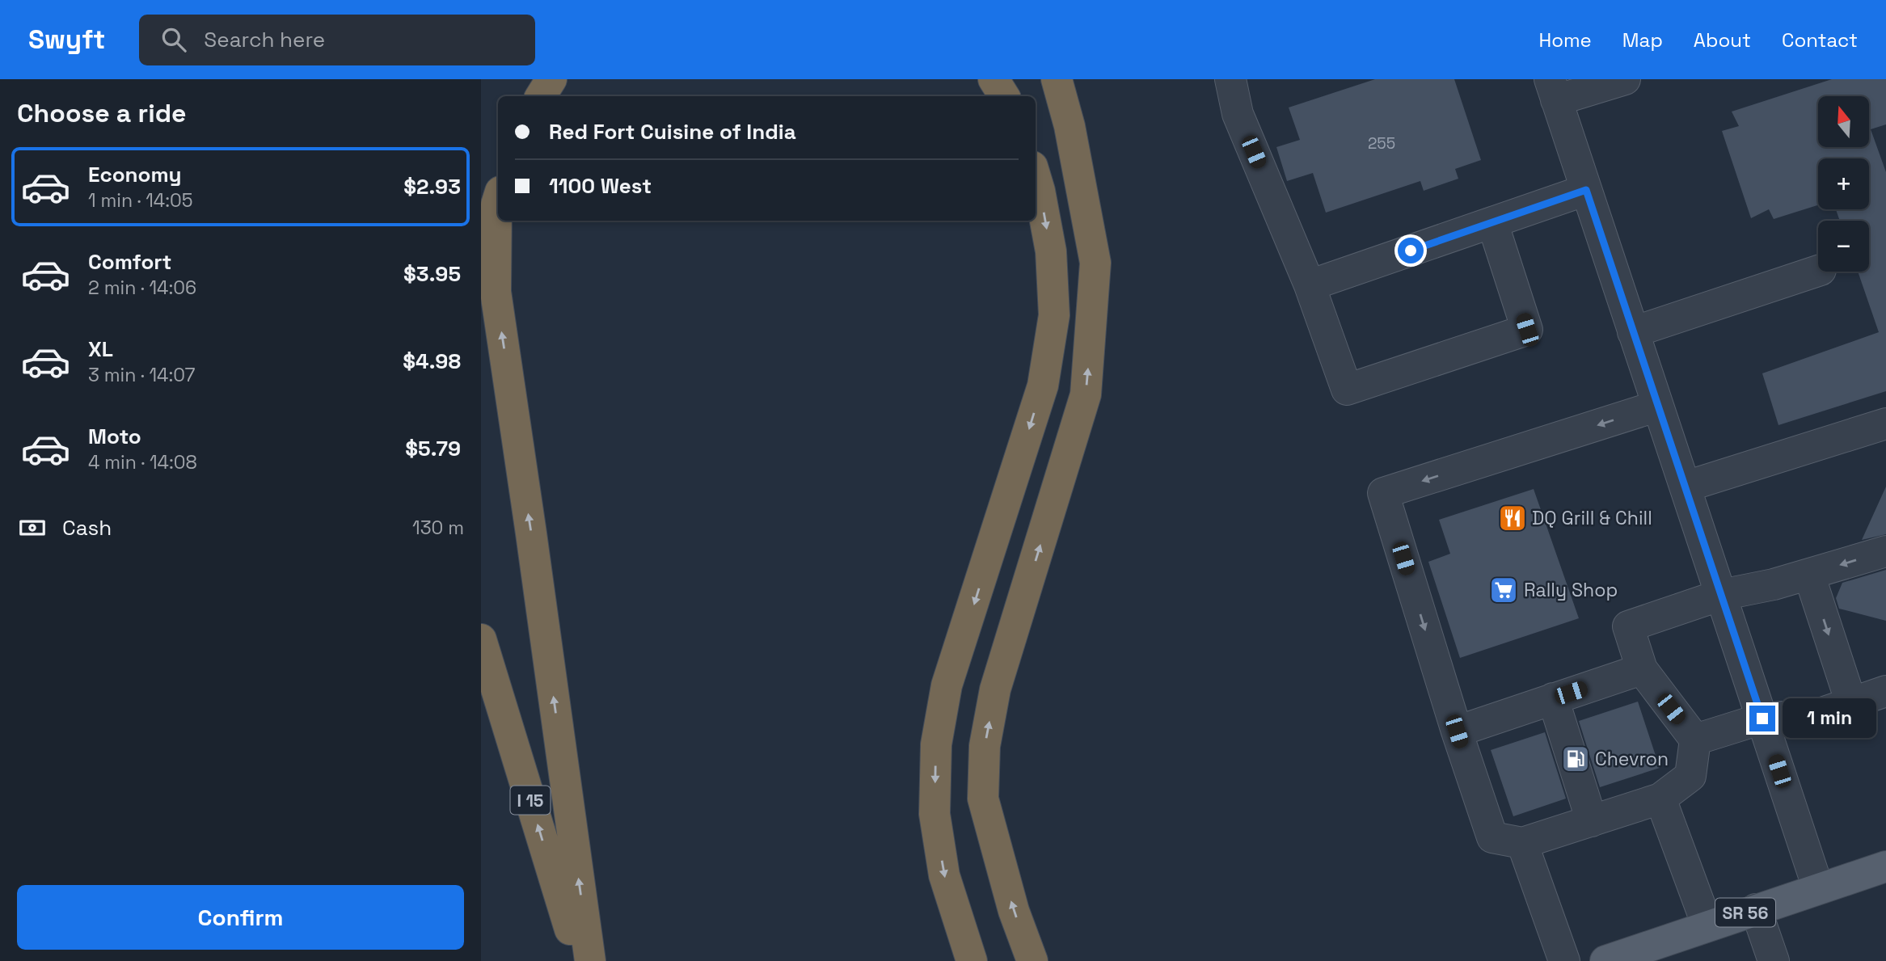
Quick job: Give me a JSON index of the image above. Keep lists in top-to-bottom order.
{
  "streets": {
    "highway": ["I 15"],
    "main road": ["SR 56"]
  },
  "places": {
    "restaurant": ["DQ Grill & Chill"],
    "supermarket": ["Rally Shop"],
    "fuel station": ["Chevron"]
  },
  "house_numbers": ["255"],
  "north": "top",
  "page": {
    "header": "Swyft",
    "search": "Search here",
    "nav": [
      "Home",
      "Map",
      "About",
      "Contact"
    ],
    "heading": "Choose a ride",
    "map_buttons": ["+", "−"],
    "banner": ["Red Fort Cuisine of India", "1100 West"],
    "list": [
      {
        "name": "Economy",
        "note": "1 min · 14:05",
        "value": "$2.93"
      },
      {
        "name": "Comfort",
        "note": "2 min · 14:06",
        "value": "$3.95"
      },
      {
        "name": "XL",
        "note": "3 min · 14:07",
        "value": "$4.98"
      },
      {
        "name": "Moto",
        "note": "4 min · 14:08",
        "value": "$5.79"
      }
    ],
    "pay": ["Cash", "130 m"],
    "bubble": "1 min",
    "buttons": "Confirm"
  }
}
